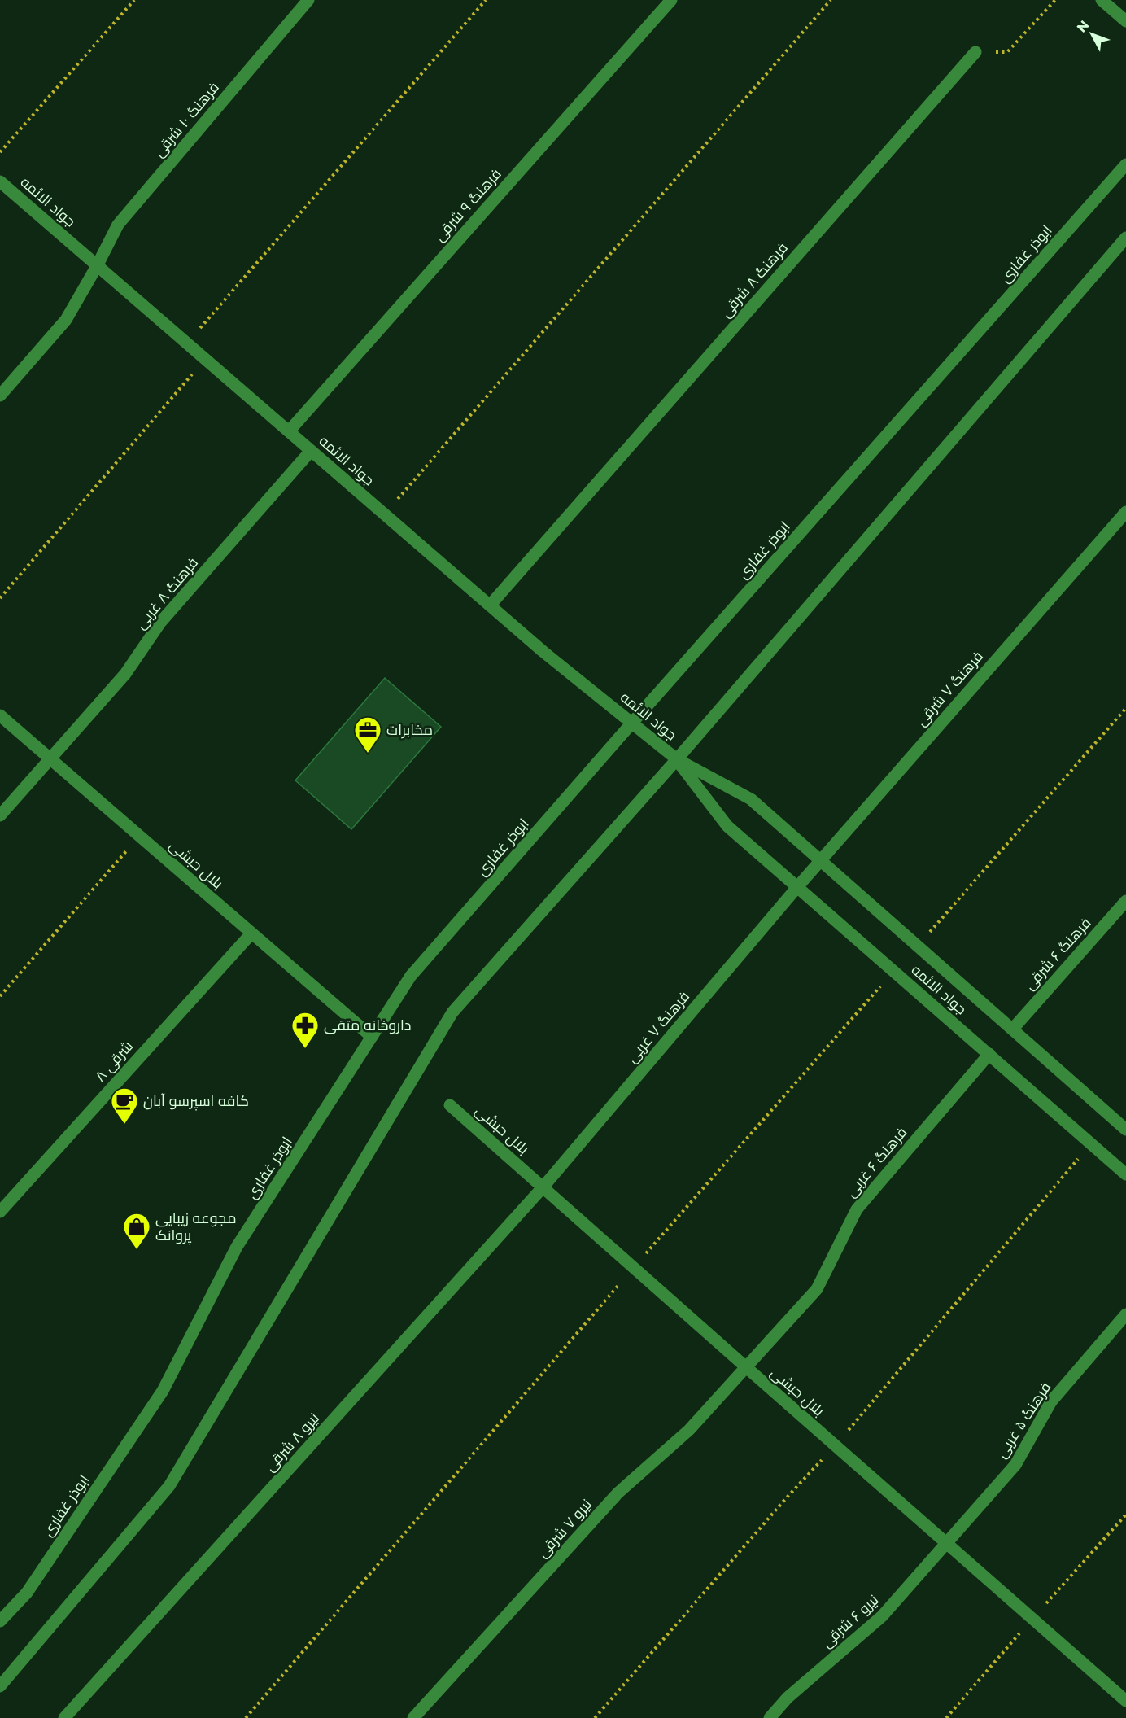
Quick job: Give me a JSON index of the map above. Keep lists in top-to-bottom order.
{
  "streets": {
    "street": [
      "فرهنگ ۱۰ شرقی",
      "جواد الائمه",
      "فرهنگ ۹ شرقی",
      "ابوذر غفاری",
      "فرهنگ ۸ شرقی",
      "فرهنگ ۸ غربی",
      "فرهنگ ۷ شرقی",
      "بلال حبشی",
      "فرهنگ ۶ شرقی",
      "فرهنگ ۷ غربی",
      "۸ شرقی",
      "فرهنگ ۶ غربی",
      "فرهنگ ۵ غربی",
      "نیرو ۸ شرقی",
      "نیرو ۷ شرقی",
      "نیرو ۶ شرقی"
    ]
  },
  "crossings": [
    ["فرهنگ ۱۰ شرقی", "جواد الائمه"],
    ["جواد الائمه", "فرهنگ ۹ شرقی"],
    ["جواد الائمه", "ابوذر غفاری"],
    ["جواد الائمه", "فرهنگ ۸ شرقی"],
    ["جواد الائمه", "فرهنگ ۸ غربی"],
    ["جواد الائمه", "فرهنگ ۷ شرقی"],
    ["جواد الائمه", "فرهنگ ۶ شرقی"],
    ["جواد الائمه", "فرهنگ ۷ غربی"],
    ["جواد الائمه", "فرهنگ ۶ غربی"],
    ["ابوذر غفاری", "بلال حبشی"],
    ["فرهنگ ۸ غربی", "بلال حبشی"],
    ["فرهنگ ۷ شرقی", "فرهنگ ۷ غربی"],
    ["بلال حبشی", "فرهنگ ۷ غربی"],
    ["بلال حبشی", "۸ شرقی"],
    ["بلال حبشی", "فرهنگ ۶ غربی"],
    ["بلال حبشی", "فرهنگ ۵ غربی"],
    ["بلال حبشی", "نیرو ۸ شرقی"],
    ["بلال حبشی", "نیرو ۷ شرقی"],
    ["بلال حبشی", "نیرو ۶ شرقی"],
    ["فرهنگ ۷ غربی", "نیرو ۸ شرقی"],
    ["فرهنگ ۶ غربی", "نیرو ۷ شرقی"],
    ["فرهنگ ۵ غربی", "نیرو ۶ شرقی"]
  ],
  "places": {
    "office": ["مخابرات"],
    "pharmacy": ["داروخانه متقی"],
    "cafe": ["کافه اسپرسو آبان"],
    "shop": ["مجوعه زیبایی پروانک"]
  },
  "north": "top left"
}
